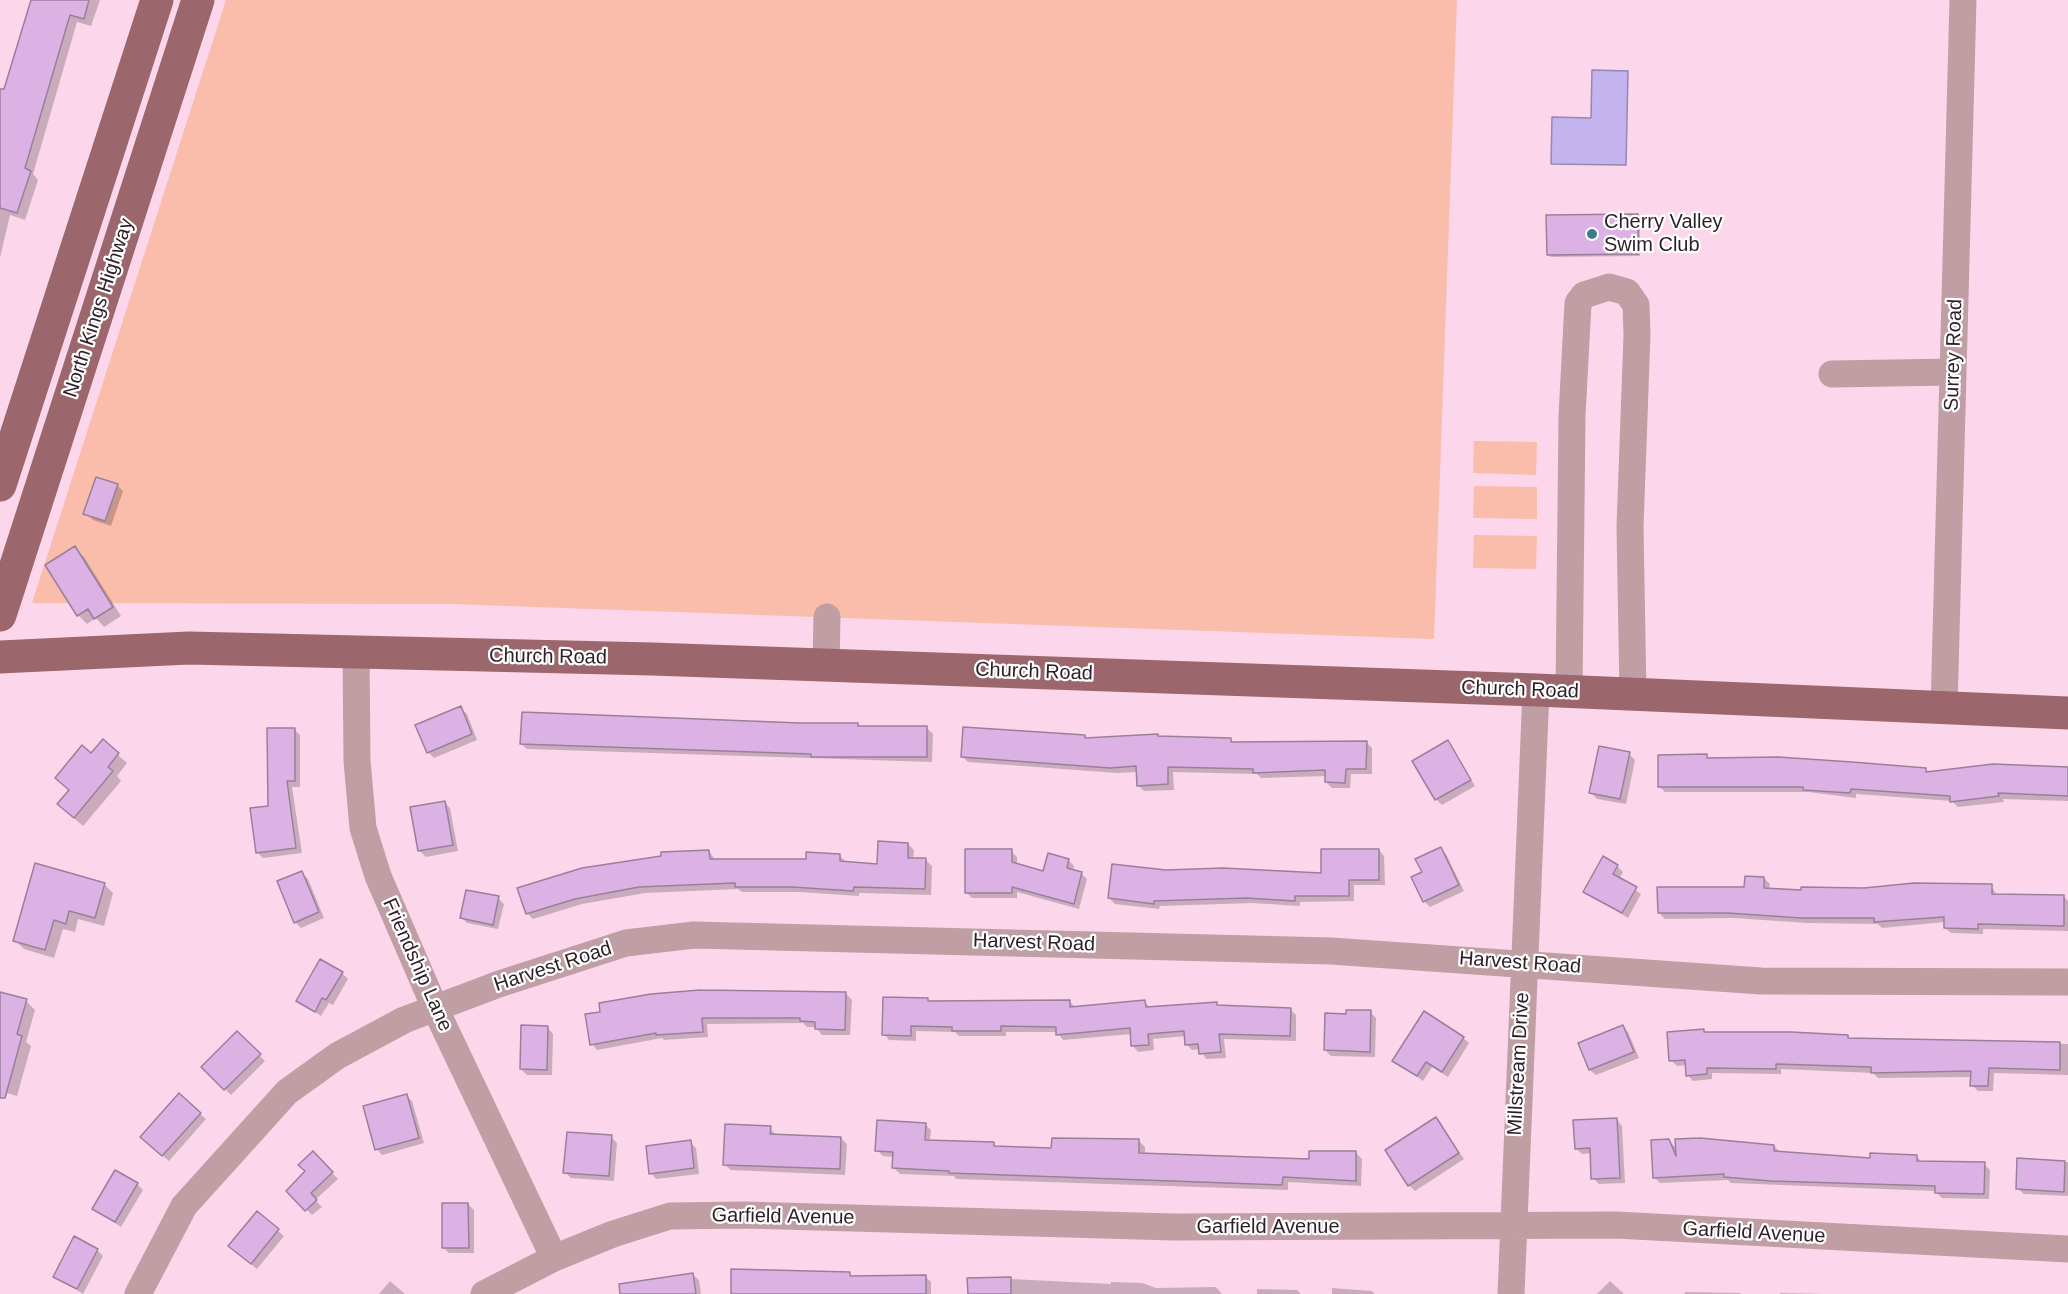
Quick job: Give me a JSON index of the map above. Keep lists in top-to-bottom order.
{
  "streets": {
    "main road": ["North Kings Highway", "Church Road"],
    "street": [
      "Surrey Road",
      "Harvest Road",
      "Friendship Lane",
      "Millstream Drive",
      "Garfield Avenue"
    ]
  },
  "crossings": [
    ["Surrey Road", "Church Road"],
    ["Church Road", "Friendship Lane"],
    ["Church Road", "Millstream Drive"],
    ["Harvest Road", "Friendship Lane"],
    ["Harvest Road", "Millstream Drive"],
    ["Friendship Lane", "Garfield Avenue"],
    ["Millstream Drive", "Garfield Avenue"]
  ],
  "places": ["Cherry Valley Swim Club"]
}
